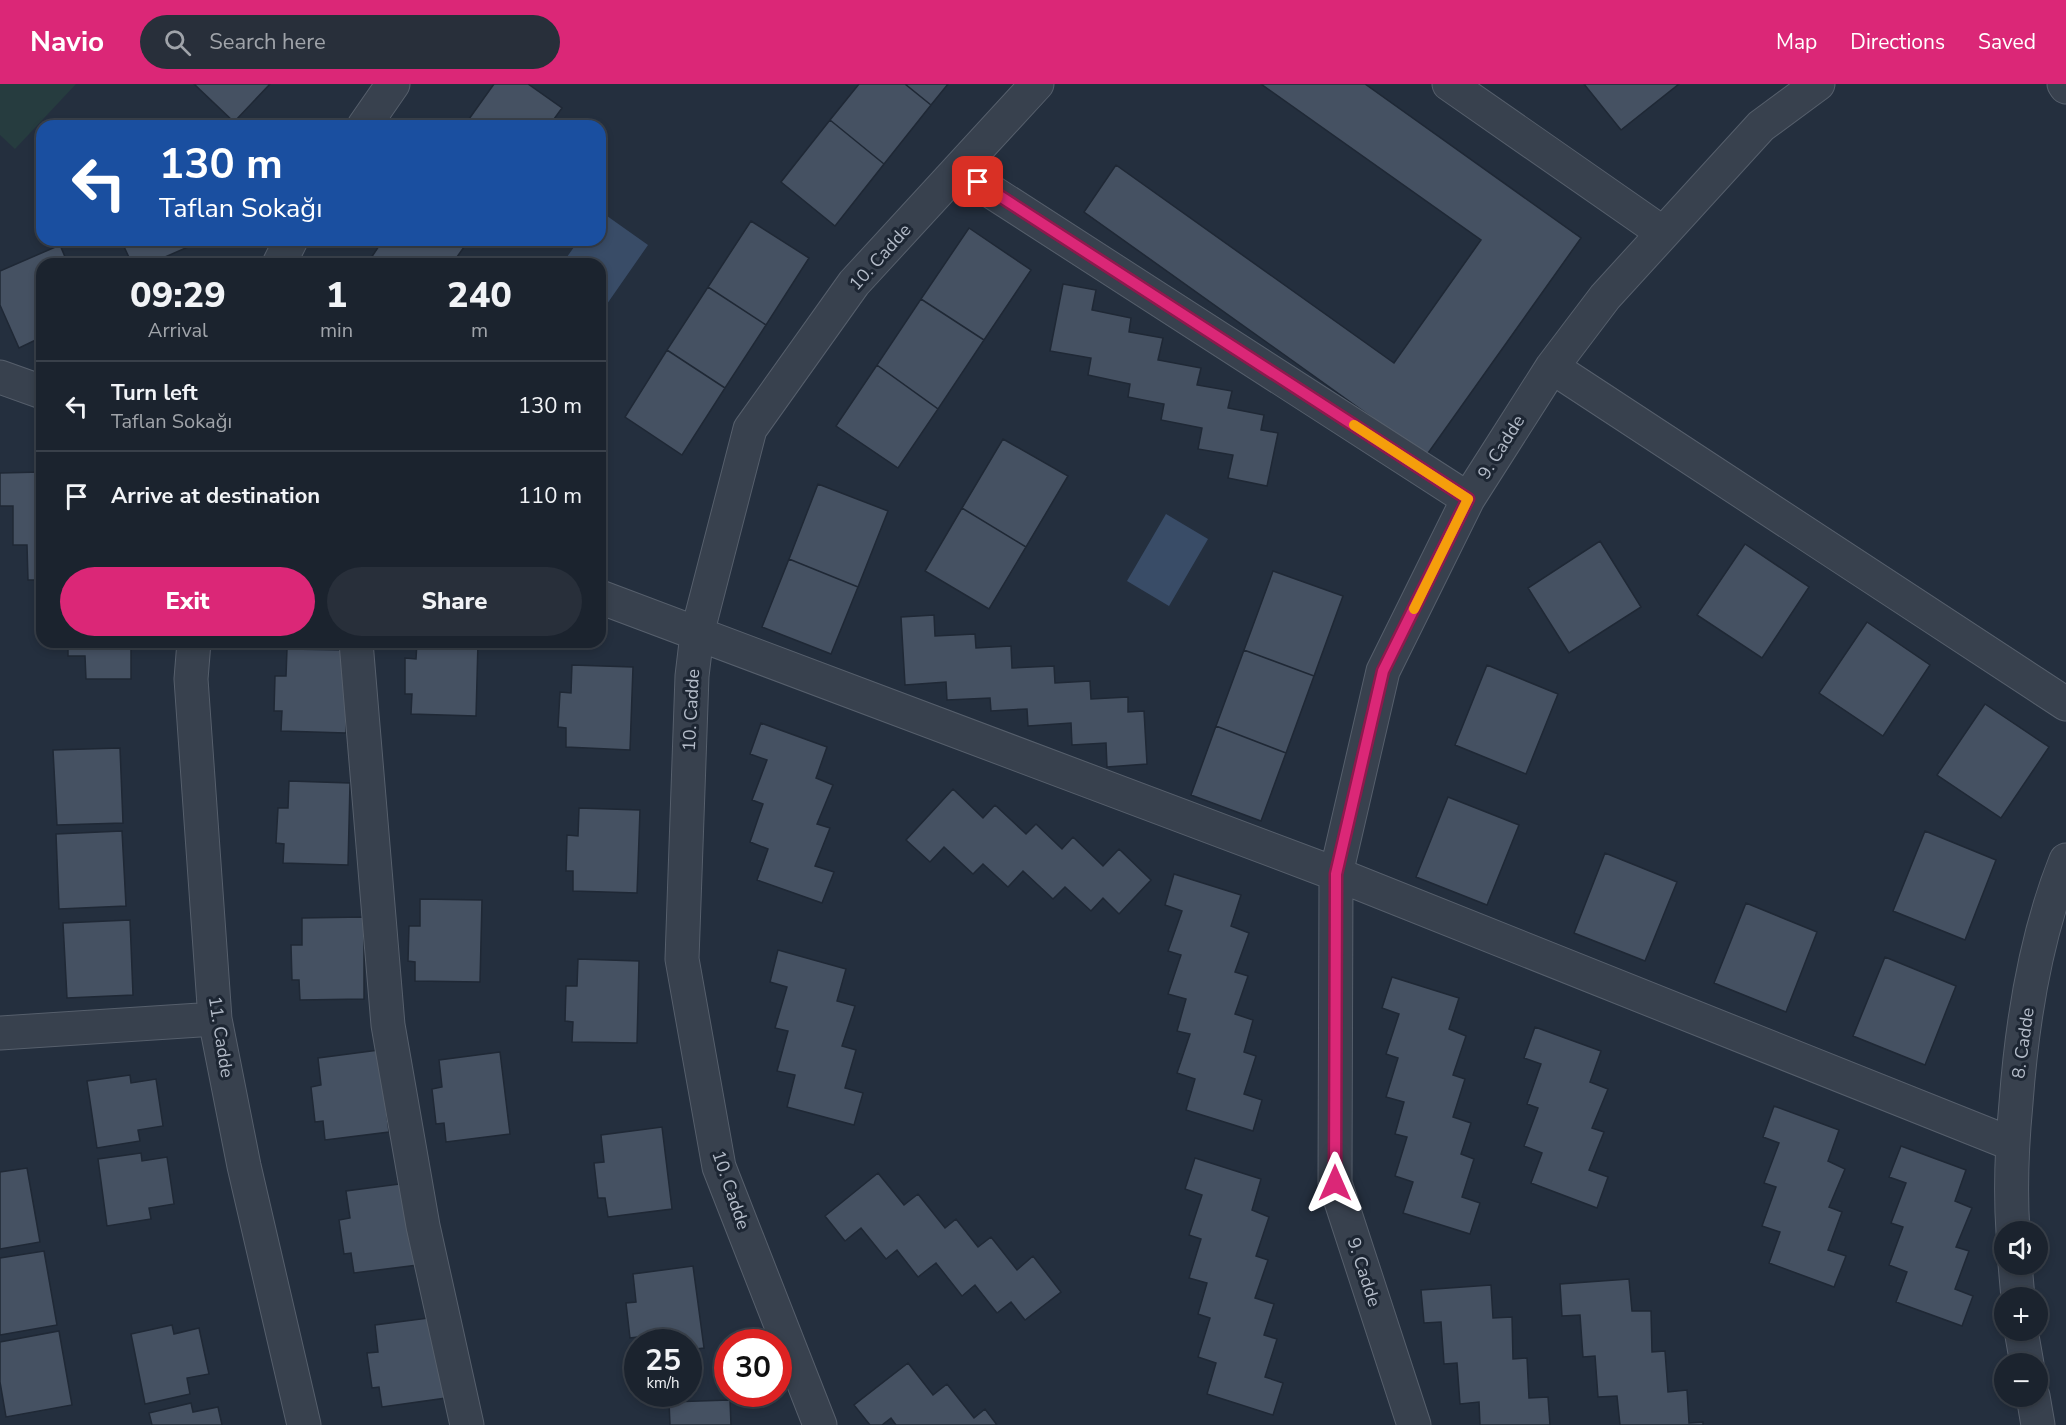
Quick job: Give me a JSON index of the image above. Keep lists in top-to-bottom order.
{
  "streets": {
    "street": [
      "10. Cadde",
      "9. Cadde",
      "11. Cadde",
      "8. Cadde"
    ]
  },
  "page": {
    "header": "Navio",
    "search": "Search here",
    "nav": ["Map", "Directions", "Saved"],
    "turn": ["130 m", "Taflan Sokağı"],
    "eta": [
      "09:29",
      "Arrival",
      "1",
      "min",
      "240",
      "m"
    ],
    "list": [
      {
        "name": "Turn left",
        "note": "Taflan Sokağı",
        "value": "130 m"
      },
      {
        "name": "Arrive at destination",
        "value": "110 m"
      }
    ],
    "buttons": ["Exit", "Share"],
    "map_buttons": ["+", "−"],
    "speed": "25 km/h",
    "limit": "30"
  }
}
